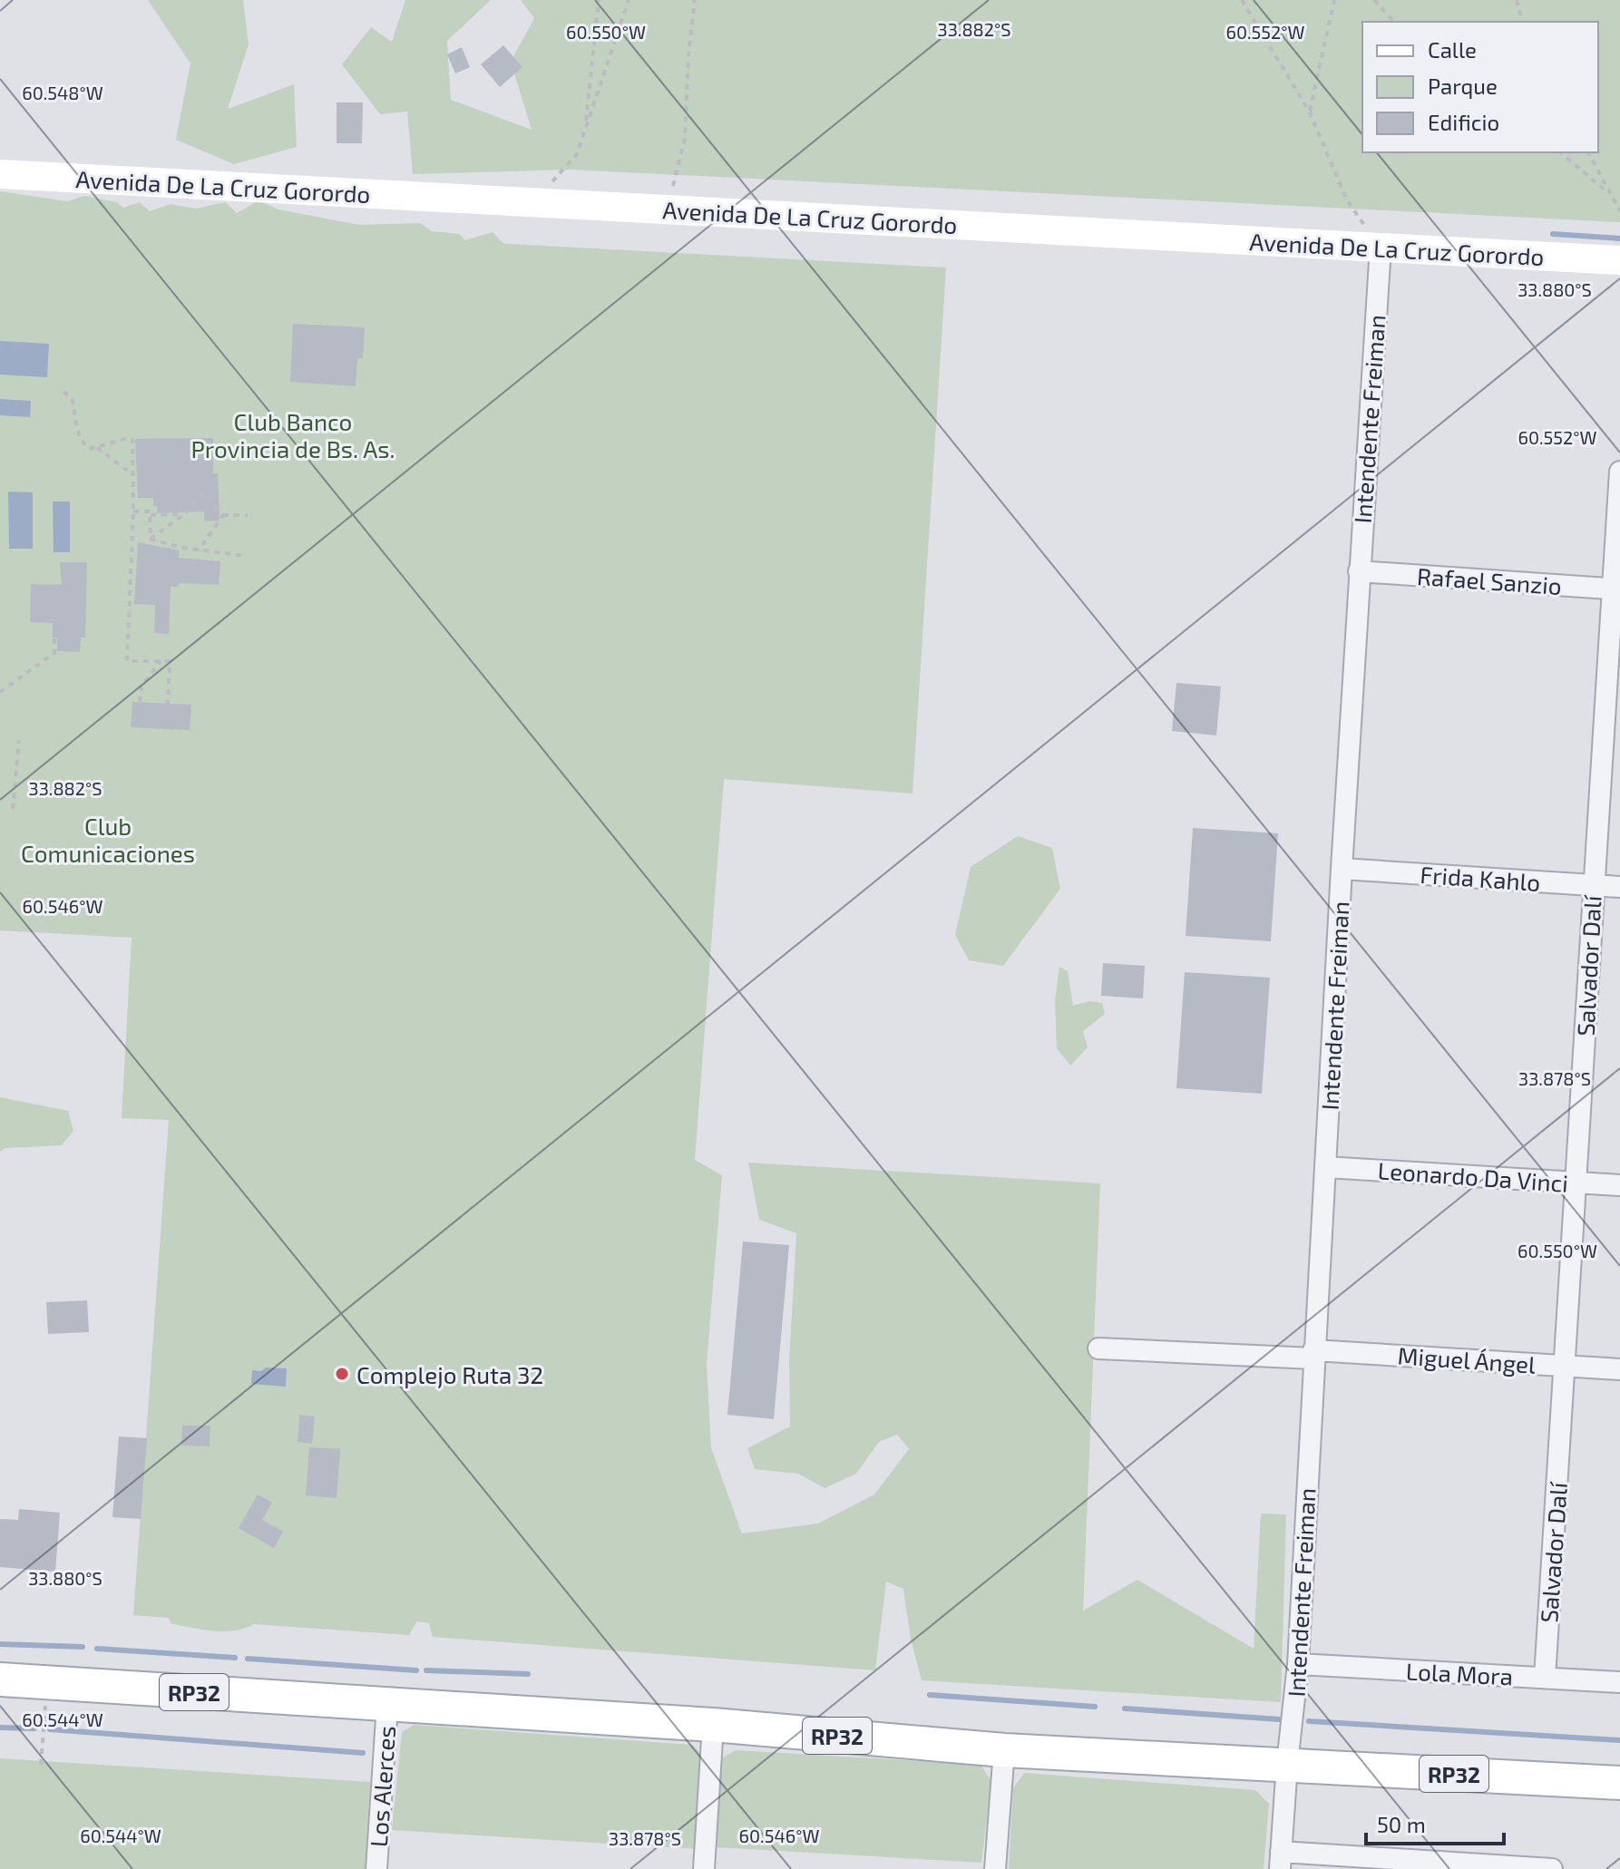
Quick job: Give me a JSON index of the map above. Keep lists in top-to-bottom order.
{
  "streets": {
    "main road": ["Avenida De La Cruz Gorordo", "RP32"],
    "street": [
      "Intendente Freiman",
      "Rafael Sanzio",
      "Frida Kahlo",
      "Salvador Dalí",
      "Leonardo Da Vinci",
      "Miguel Ángel",
      "Lola Mora",
      "Los Alerces"
    ]
  },
  "crossings": [
    ["Avenida De La Cruz Gorordo", "Intendente Freiman"],
    ["Intendente Freiman", "Rafael Sanzio"],
    ["Intendente Freiman", "Frida Kahlo"],
    ["Intendente Freiman", "Leonardo Da Vinci"],
    ["Intendente Freiman", "Miguel Ángel"],
    ["Intendente Freiman", "Lola Mora"],
    ["Intendente Freiman", "RP32"],
    ["Rafael Sanzio", "Salvador Dalí"],
    ["Frida Kahlo", "Salvador Dalí"],
    ["Salvador Dalí", "Leonardo Da Vinci"],
    ["Salvador Dalí", "Miguel Ángel"],
    ["Salvador Dalí", "Lola Mora"],
    ["RP32", "Los Alerces"]
  ],
  "parks": ["Club Banco Provincia de Bs. As.", "Club Comunicaciones"],
  "places": ["Complejo Ruta 32"],
  "legend": ["Calle", "Parque", "Edificio"],
  "scale_bar": "50 m",
  "coordinates": [
    "33.882°S",
    "60.550°W",
    "60.552°W",
    "60.548°W",
    "33.880°S",
    "60.546°W",
    "33.878°S",
    "60.544°W"
  ]
}
